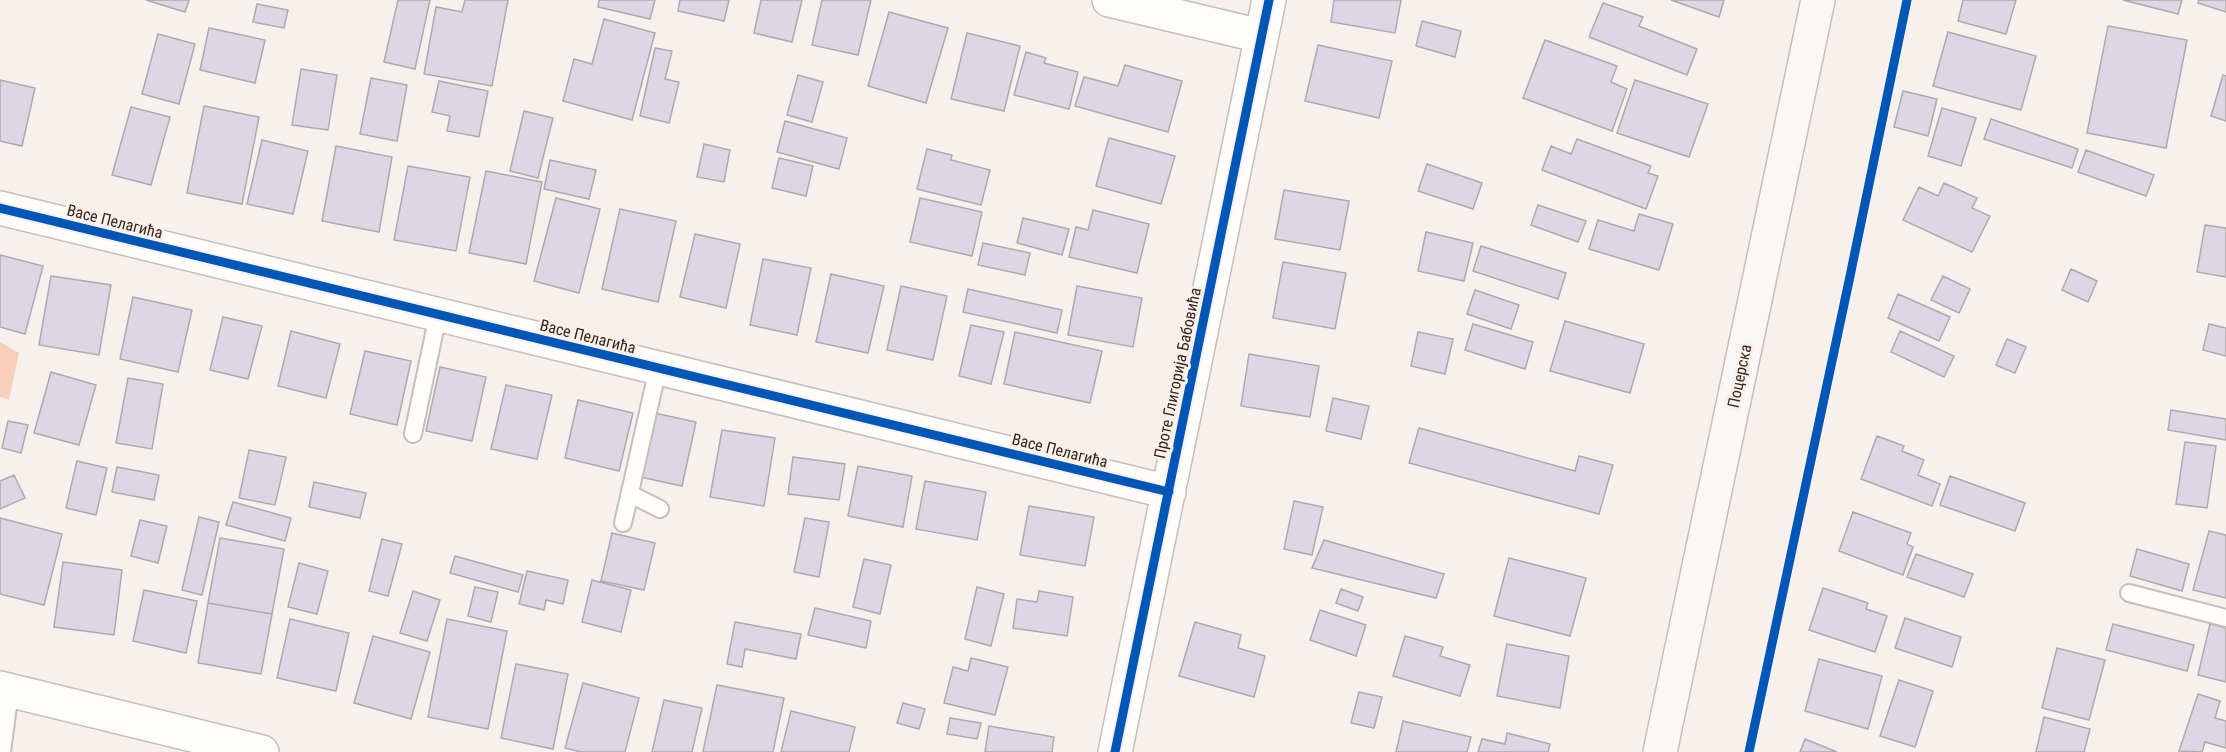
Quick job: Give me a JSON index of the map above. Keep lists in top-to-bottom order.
{
  "streets": {
    "main road": ["Поцерска"],
    "street": ["Васе Пелагића", "Проте Глигорија Бабовића"]
  },
  "crossings": [
    ["Васе Пелагића", "Проте Глигорија Бабовића"]
  ]
}
